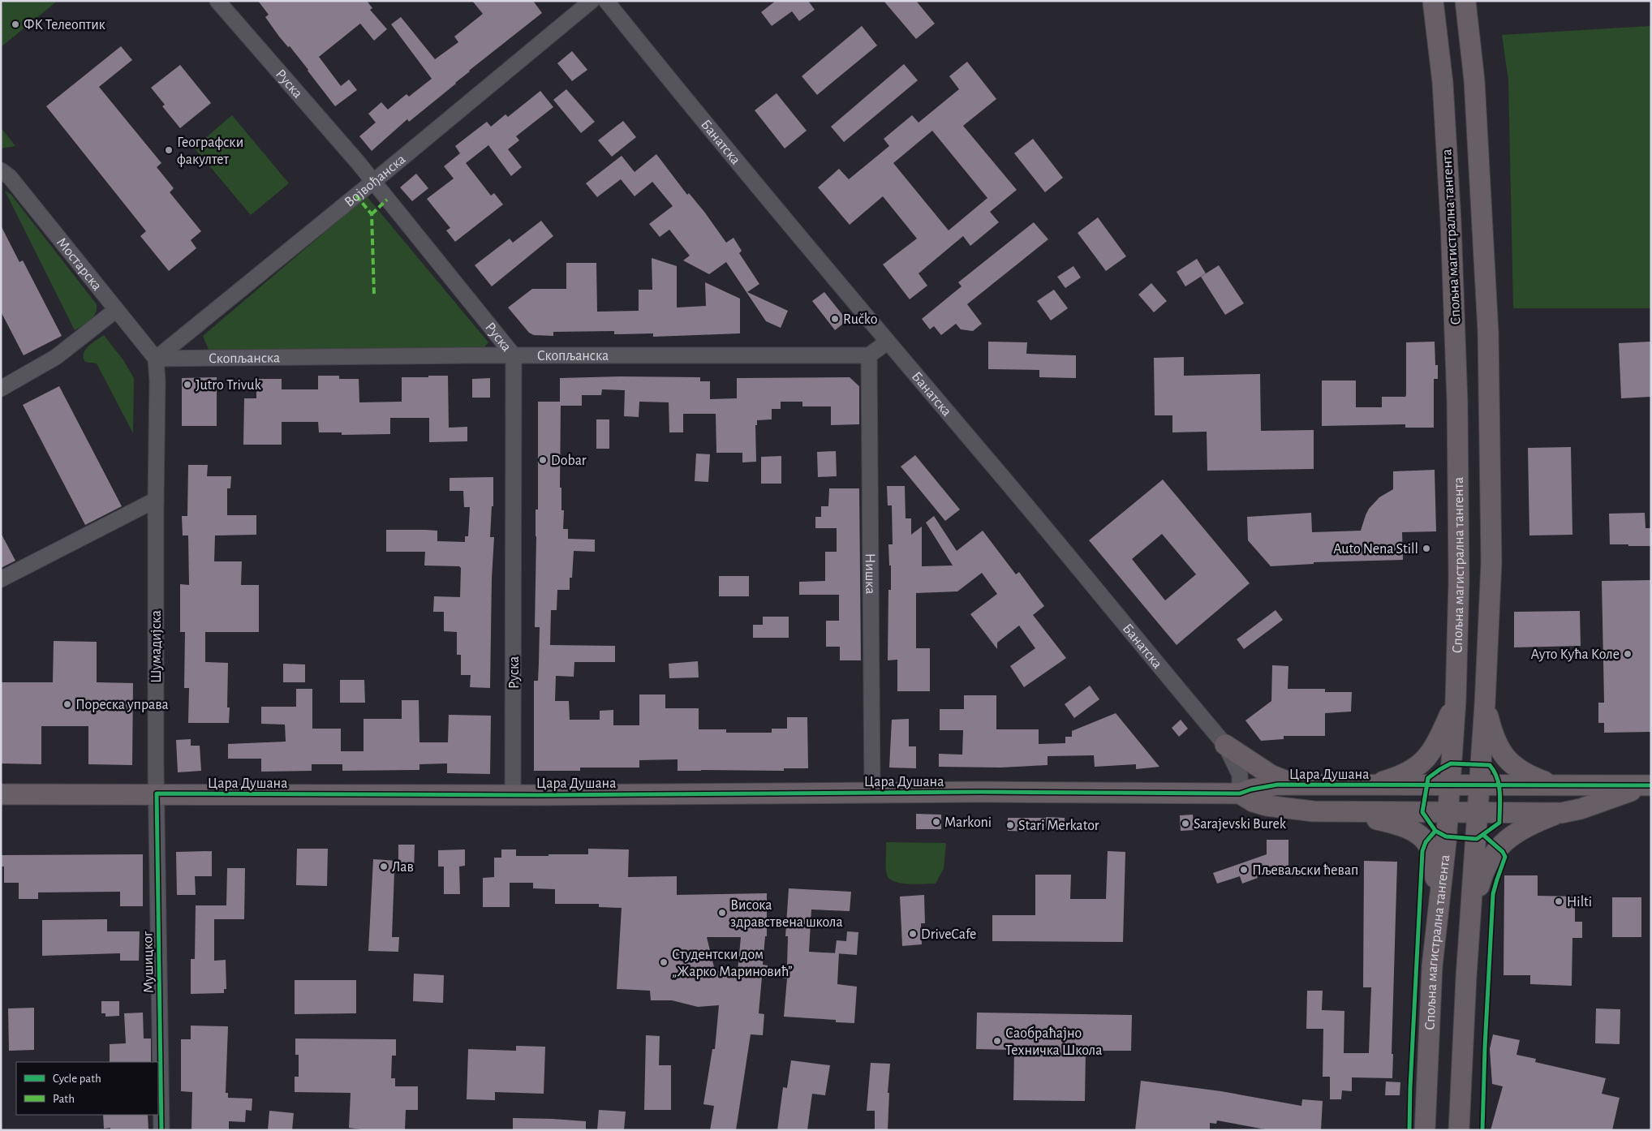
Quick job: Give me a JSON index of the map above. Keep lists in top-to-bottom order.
{
  "streets": {
    "main road": ["Спољна магистрална тангента", "Цара Душана"],
    "street": [
      "Руска",
      "Банатска",
      "Војвођанска",
      "Мостарска",
      "Скопљанска",
      "Нишка",
      "Шумадијска",
      "Мушицког"
    ]
  },
  "crossings": [
    ["Руска", "Војвођанска"],
    ["Руска", "Скопљанска"],
    ["Руска", "Цара Душана"],
    ["Банатска", "Цара Душана"],
    ["Војвођанска", "Мостарска"],
    ["Војвођанска", "Скопљанска"],
    ["Војвођанска", "Шумадијска"],
    ["Спољна магистрална тангента", "Цара Душана"],
    ["Мостарска", "Скопљанска"],
    ["Мостарска", "Шумадијска"],
    ["Скопљанска", "Нишка"],
    ["Скопљанска", "Шумадијска"],
    ["Нишка", "Цара Душана"],
    ["Шумадијска", "Цара Душана"],
    ["Шумадијска", "Мушицког"],
    ["Цара Душана", "Мушицког"]
  ],
  "places": [
    "ФК Телеоптик",
    "Географски факултет",
    "Ručko",
    "Jutro Trivuk",
    "Dobar",
    "Auto Nena Still",
    "Ауто Кућа Коле",
    "Пореска управа",
    "Markoni",
    "Sarajevski Burek",
    "Stari Merkator",
    "Лав",
    "Пљеваљски ћевап",
    "Hilti",
    "Висока здравствена школа",
    "DriveCafe",
    "Студентски дом „Жарко Мариновић”",
    "Саобраћајно Техничка Школа"
  ],
  "legend": ["Cycle path", "Path"]
}
